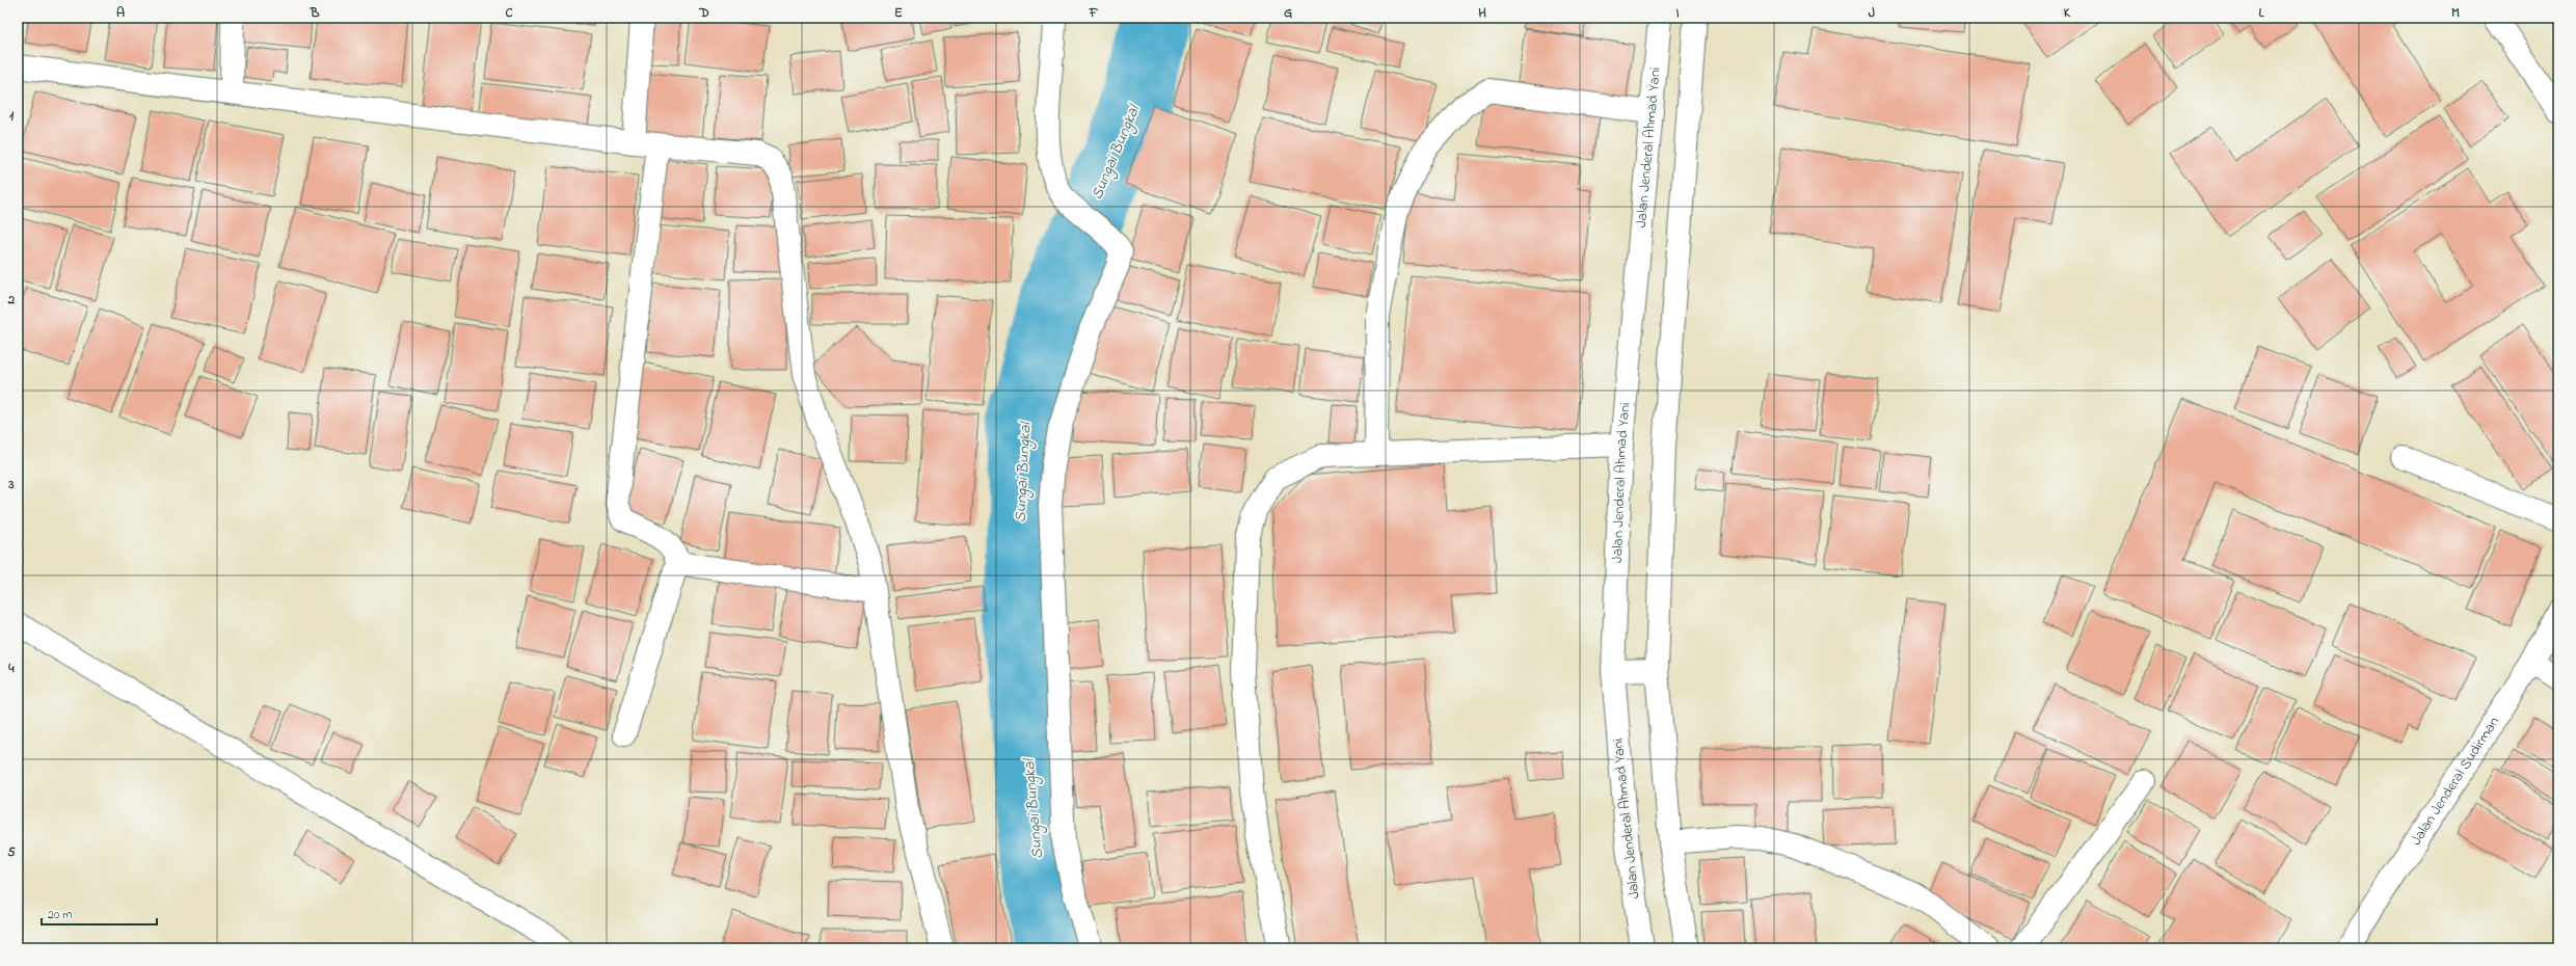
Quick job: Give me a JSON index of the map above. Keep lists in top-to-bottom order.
{
  "streets": {
    "main road": ["Jalan Jenderal Ahmad Yani", "Jalan Jenderal Sudirman"]
  },
  "water": ["Sungai Bungkal"],
  "scale_bar": "20 m",
  "grid": {
    "columns": [
      "A",
      "B",
      "C",
      "D",
      "E",
      "F",
      "G",
      "H",
      "I",
      "J",
      "K",
      "L",
      "M"
    ],
    "rows": [
      "1",
      "2",
      "3",
      "4",
      "5"
    ]
  }
}
